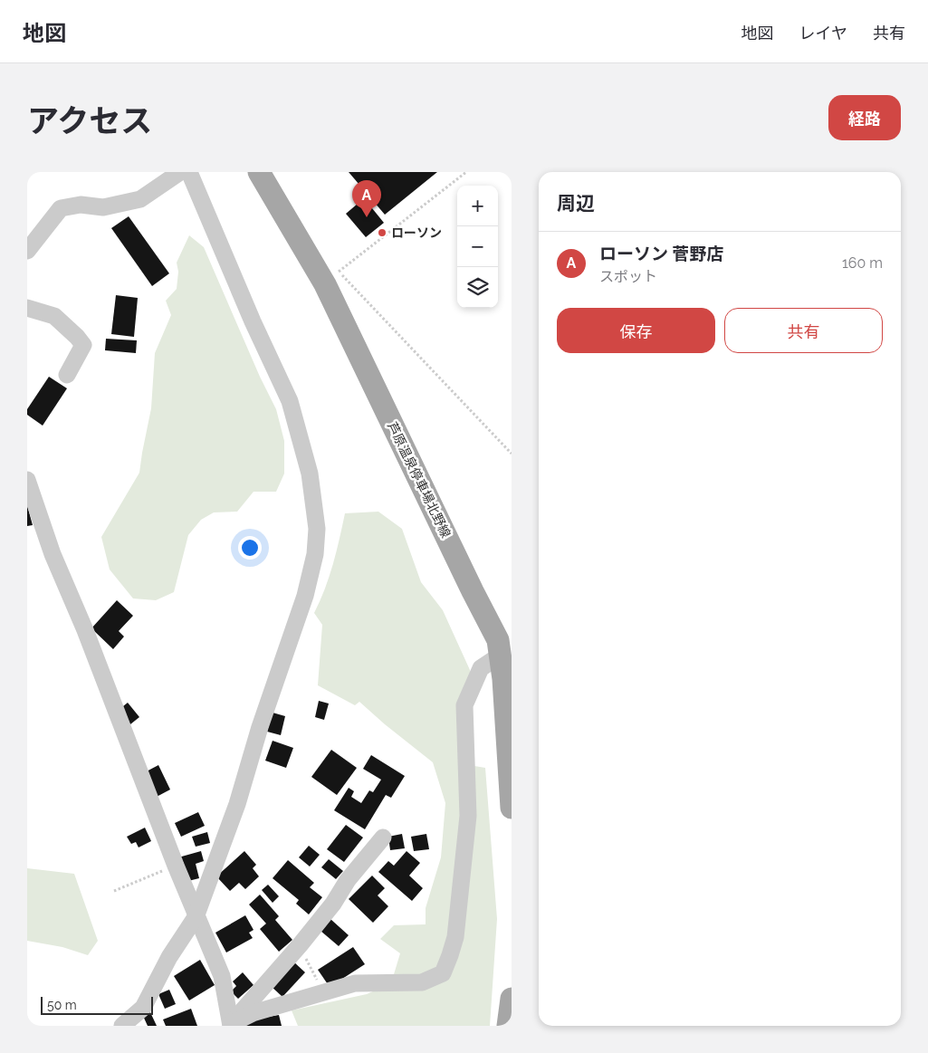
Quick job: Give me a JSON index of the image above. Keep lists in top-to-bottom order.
{
  "streets": {
    "main road": ["芦原温泉停車場北野線"]
  },
  "places": ["ローソン"],
  "scale_bar": "50 m",
  "page": {
    "header": "地図",
    "nav": ["地図", "レイヤ", "共有"],
    "title": "アクセス",
    "buttons": [
      "経路",
      ["保存", "共有"]
    ],
    "heading": "周辺",
    "pins": "A",
    "map_buttons": ["+", "−"],
    "list": [
      {
        "mark": "A",
        "name": "ローソン 菅野店",
        "note": "スポット",
        "value": "160 m"
      }
    ],
    "scale": "50 m"
  }
}
